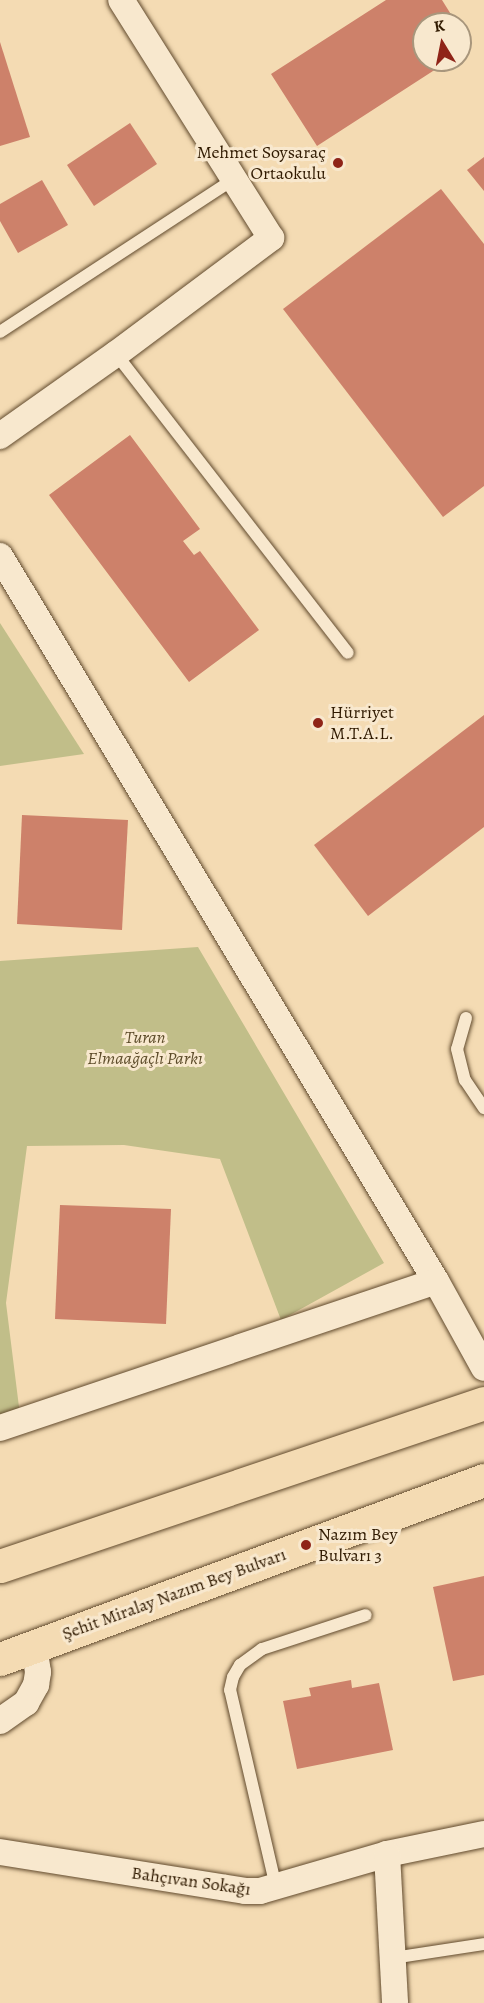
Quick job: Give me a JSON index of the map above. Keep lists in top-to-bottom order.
{
  "streets": {
    "main road": ["Şehit Miralay Nazım Bey Bulvarı"],
    "street": ["Bahçıvan Sokağı"]
  },
  "parks": ["Turan Elmaağaçlı Parkı"],
  "places": ["Mehmet Soysaraç Ortaokulu", "Hürriyet M.T.A.L.", "Nazım Bey Bulvarı 3"],
  "north": "top"
}
